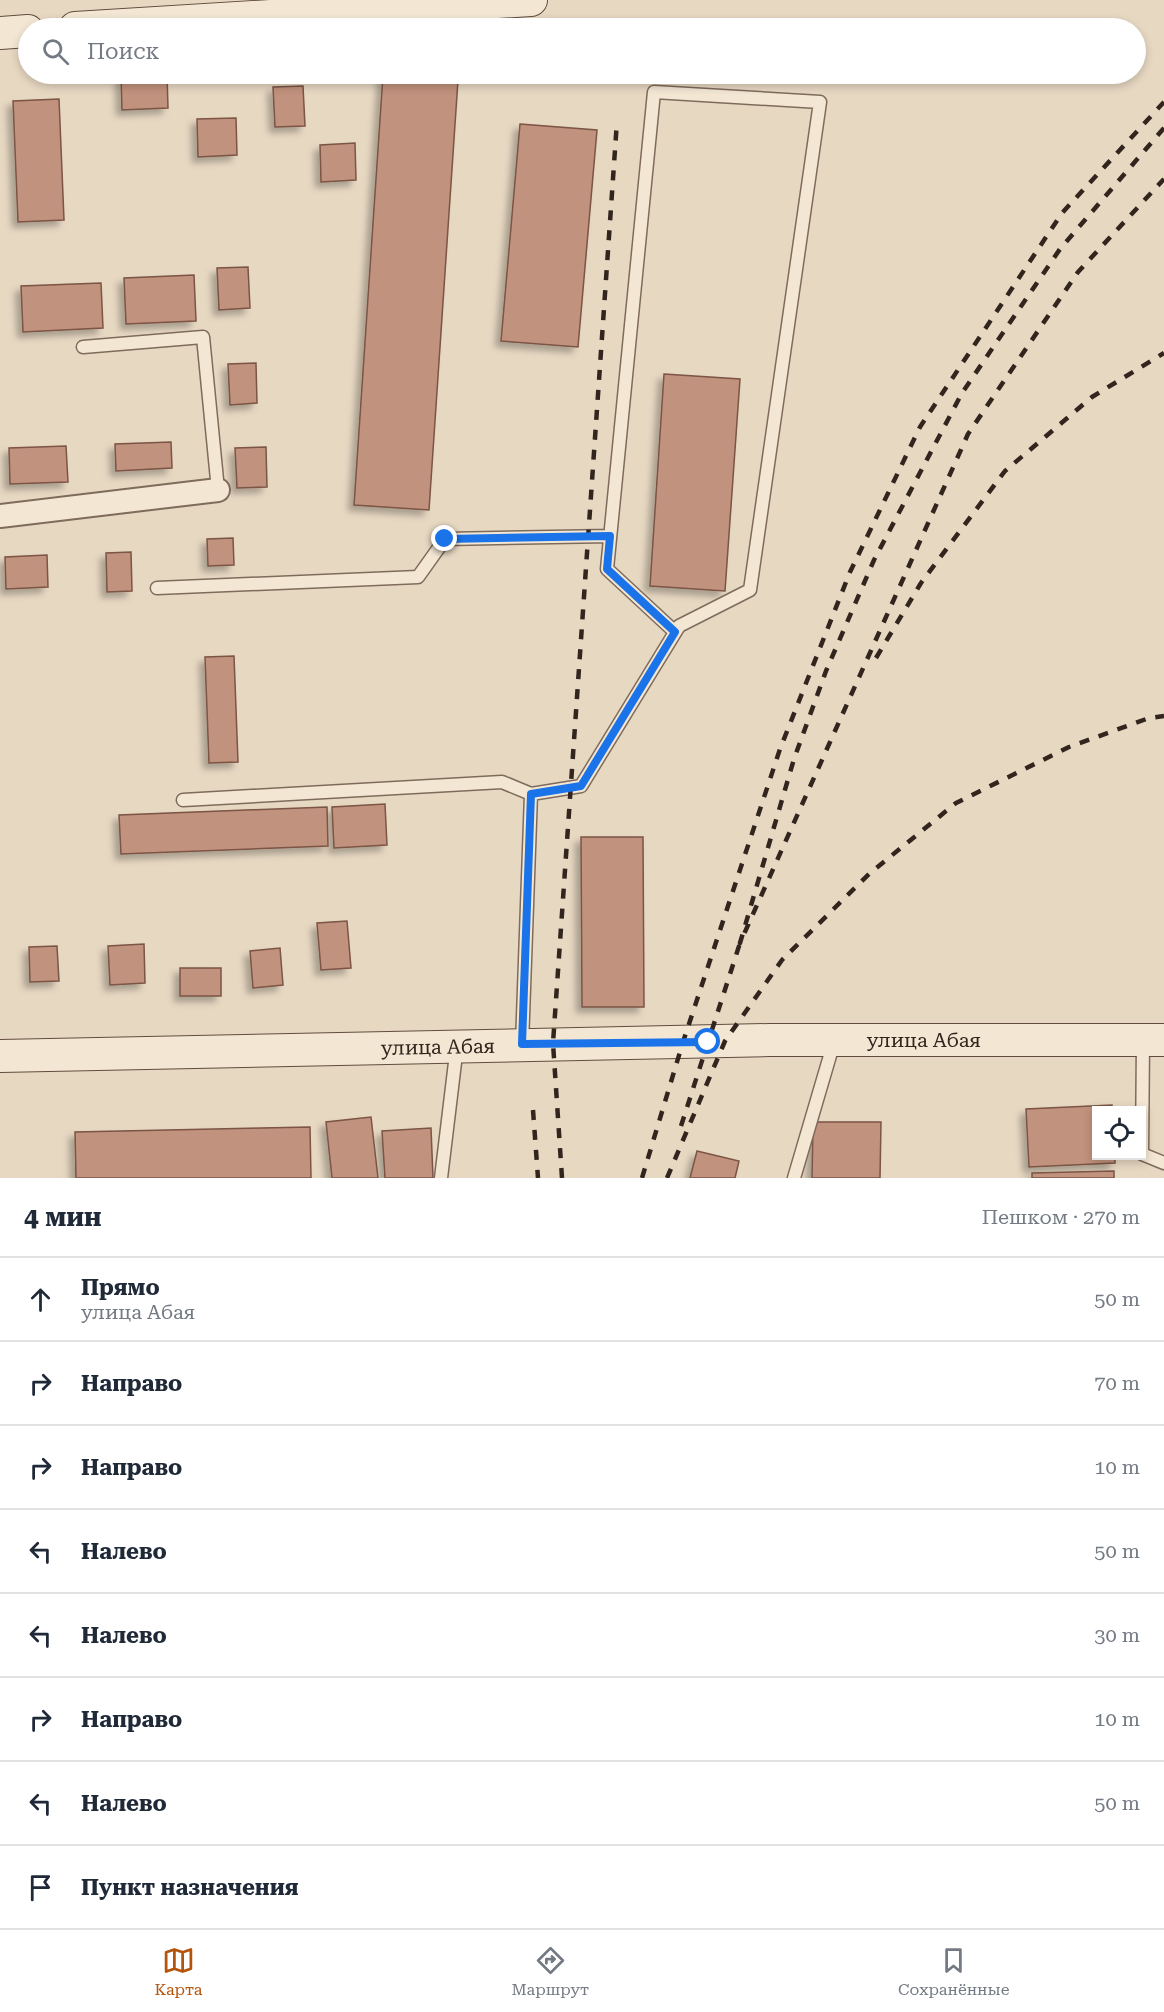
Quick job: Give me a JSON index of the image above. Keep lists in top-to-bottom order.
{
  "streets": {
    "street": ["улица Абая"]
  },
  "page": {
    "search": "Поиск",
    "heading": ["4 мин", "Пешком · 270 m"],
    "list": [
      ["Прямо", "улица Абая", "50 m"],
      ["Направо", "70 m"],
      ["Направо", "10 m"],
      ["Налево", "50 m"],
      ["Налево", "30 m"],
      ["Направо", "10 m"],
      ["Налево", "50 m"],
      "Пункт назначения"
    ],
    "nav": ["Карта", "Маршрут", "Сохранённые"]
  }
}
